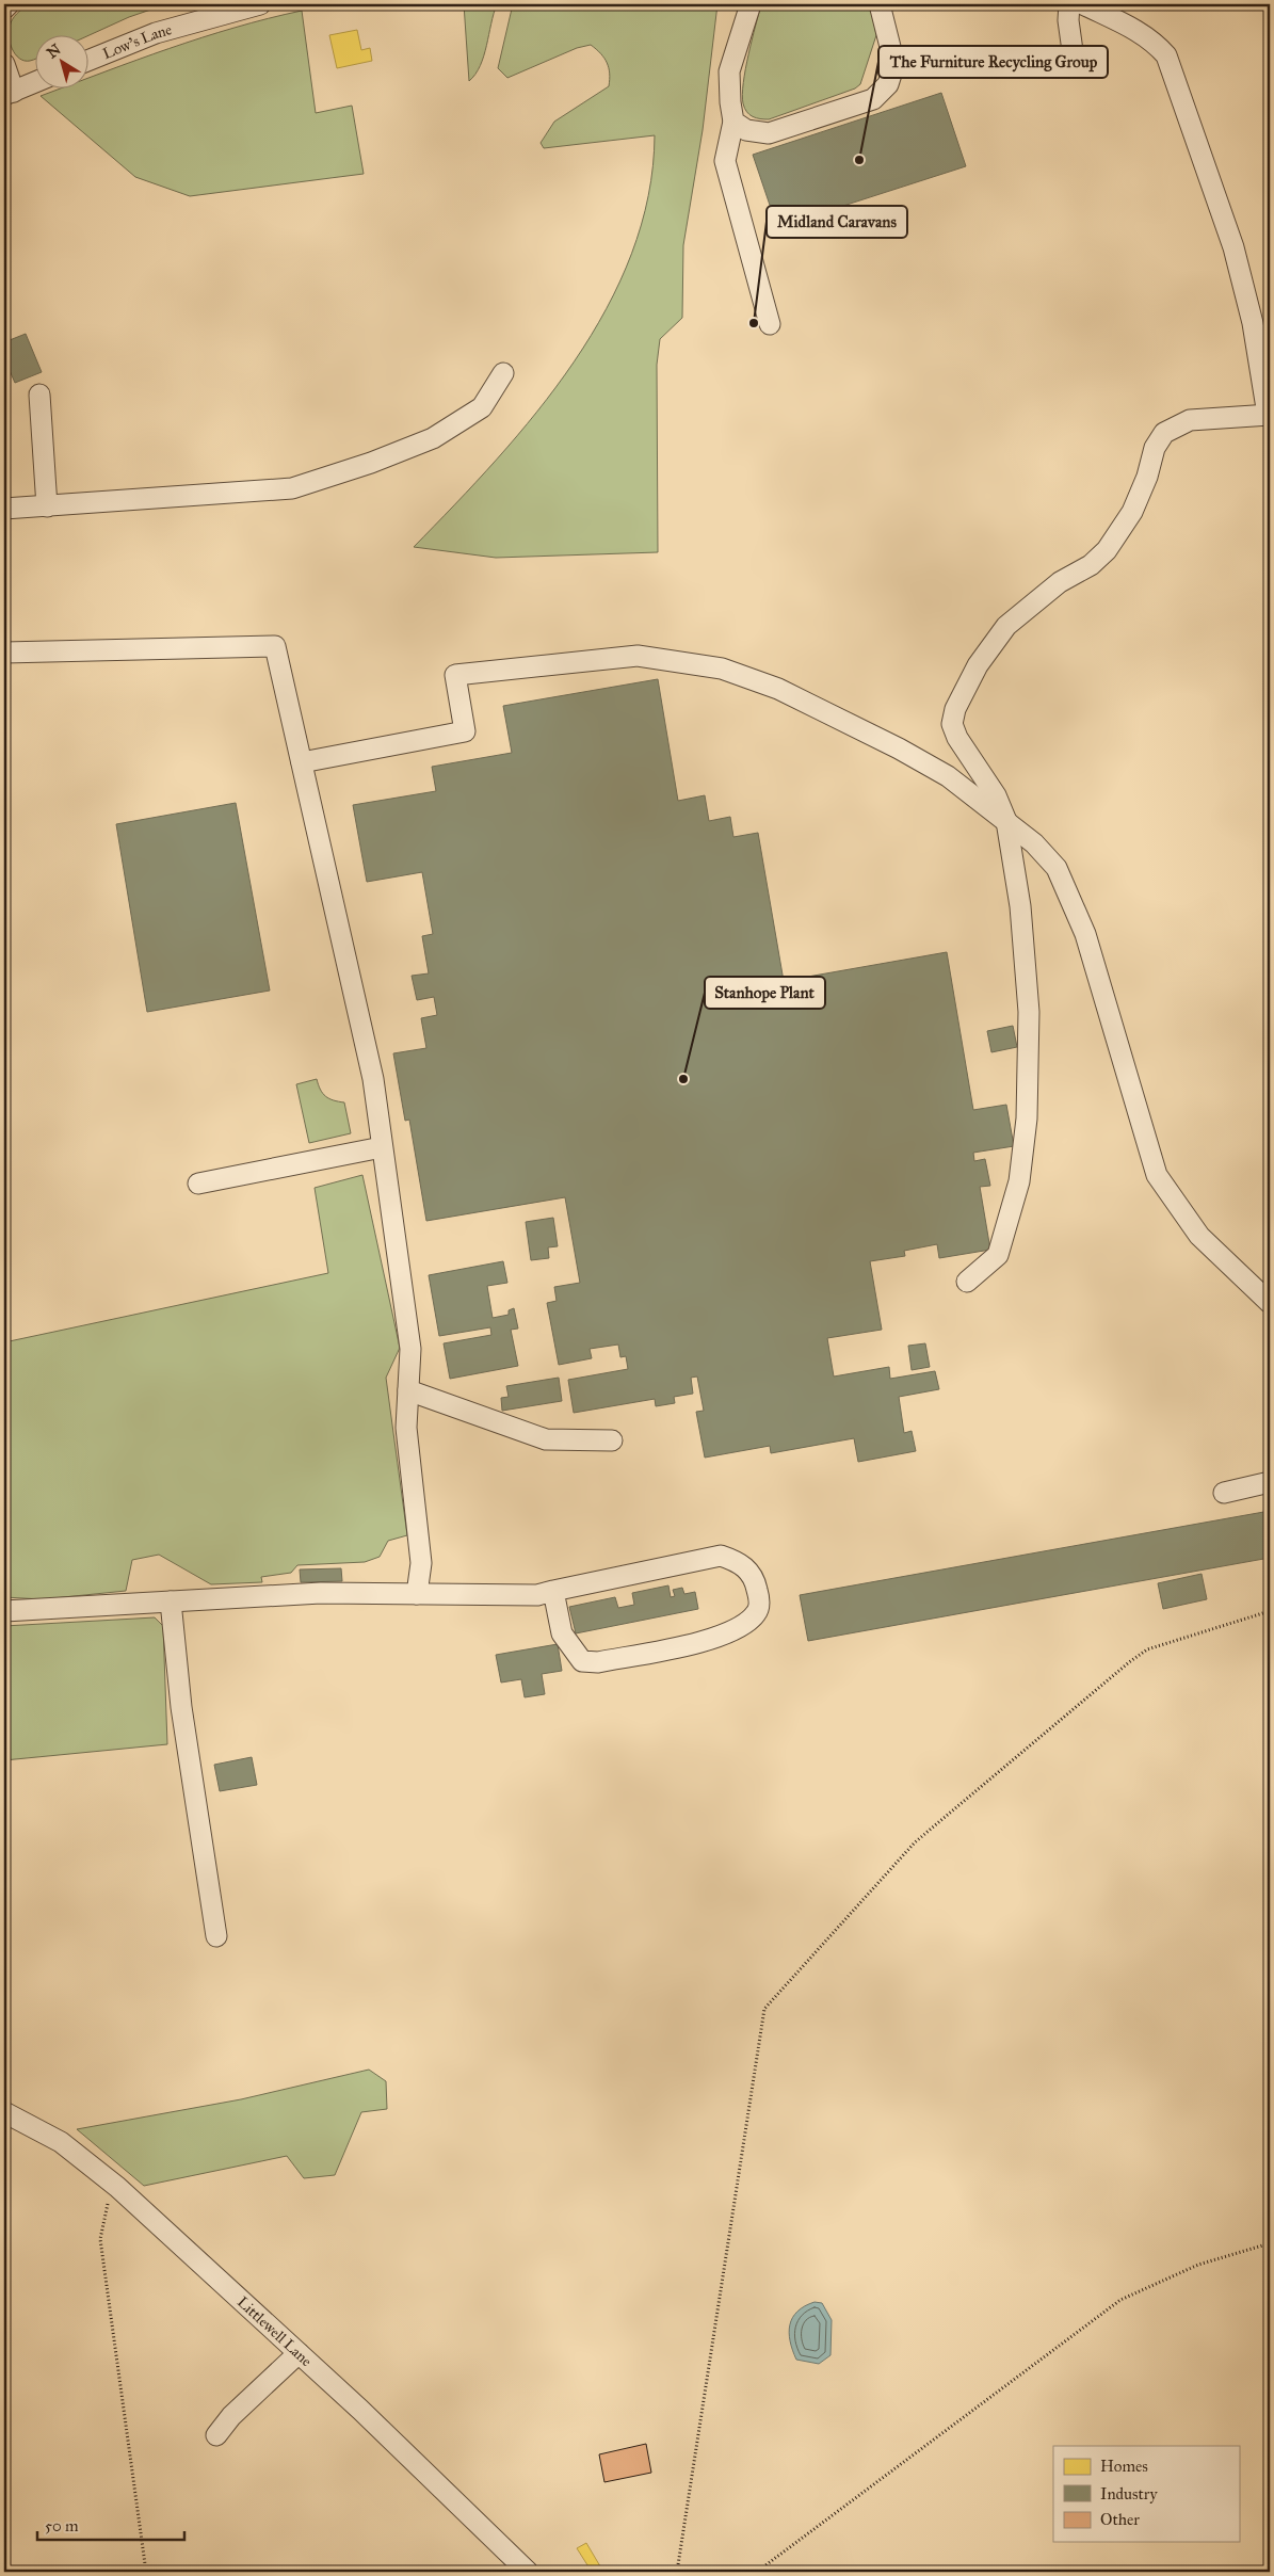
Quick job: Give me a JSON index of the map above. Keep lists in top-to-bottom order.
{
  "streets": {
    "street": ["Low's Lane", "Littlewell Lane"]
  },
  "places": ["The Furniture Recycling Group", "Midland Caravans", "Stanhope Plant"],
  "legend": ["Homes", "Industry", "Other"],
  "scale_bar": "50 m",
  "north": "top left"
}
